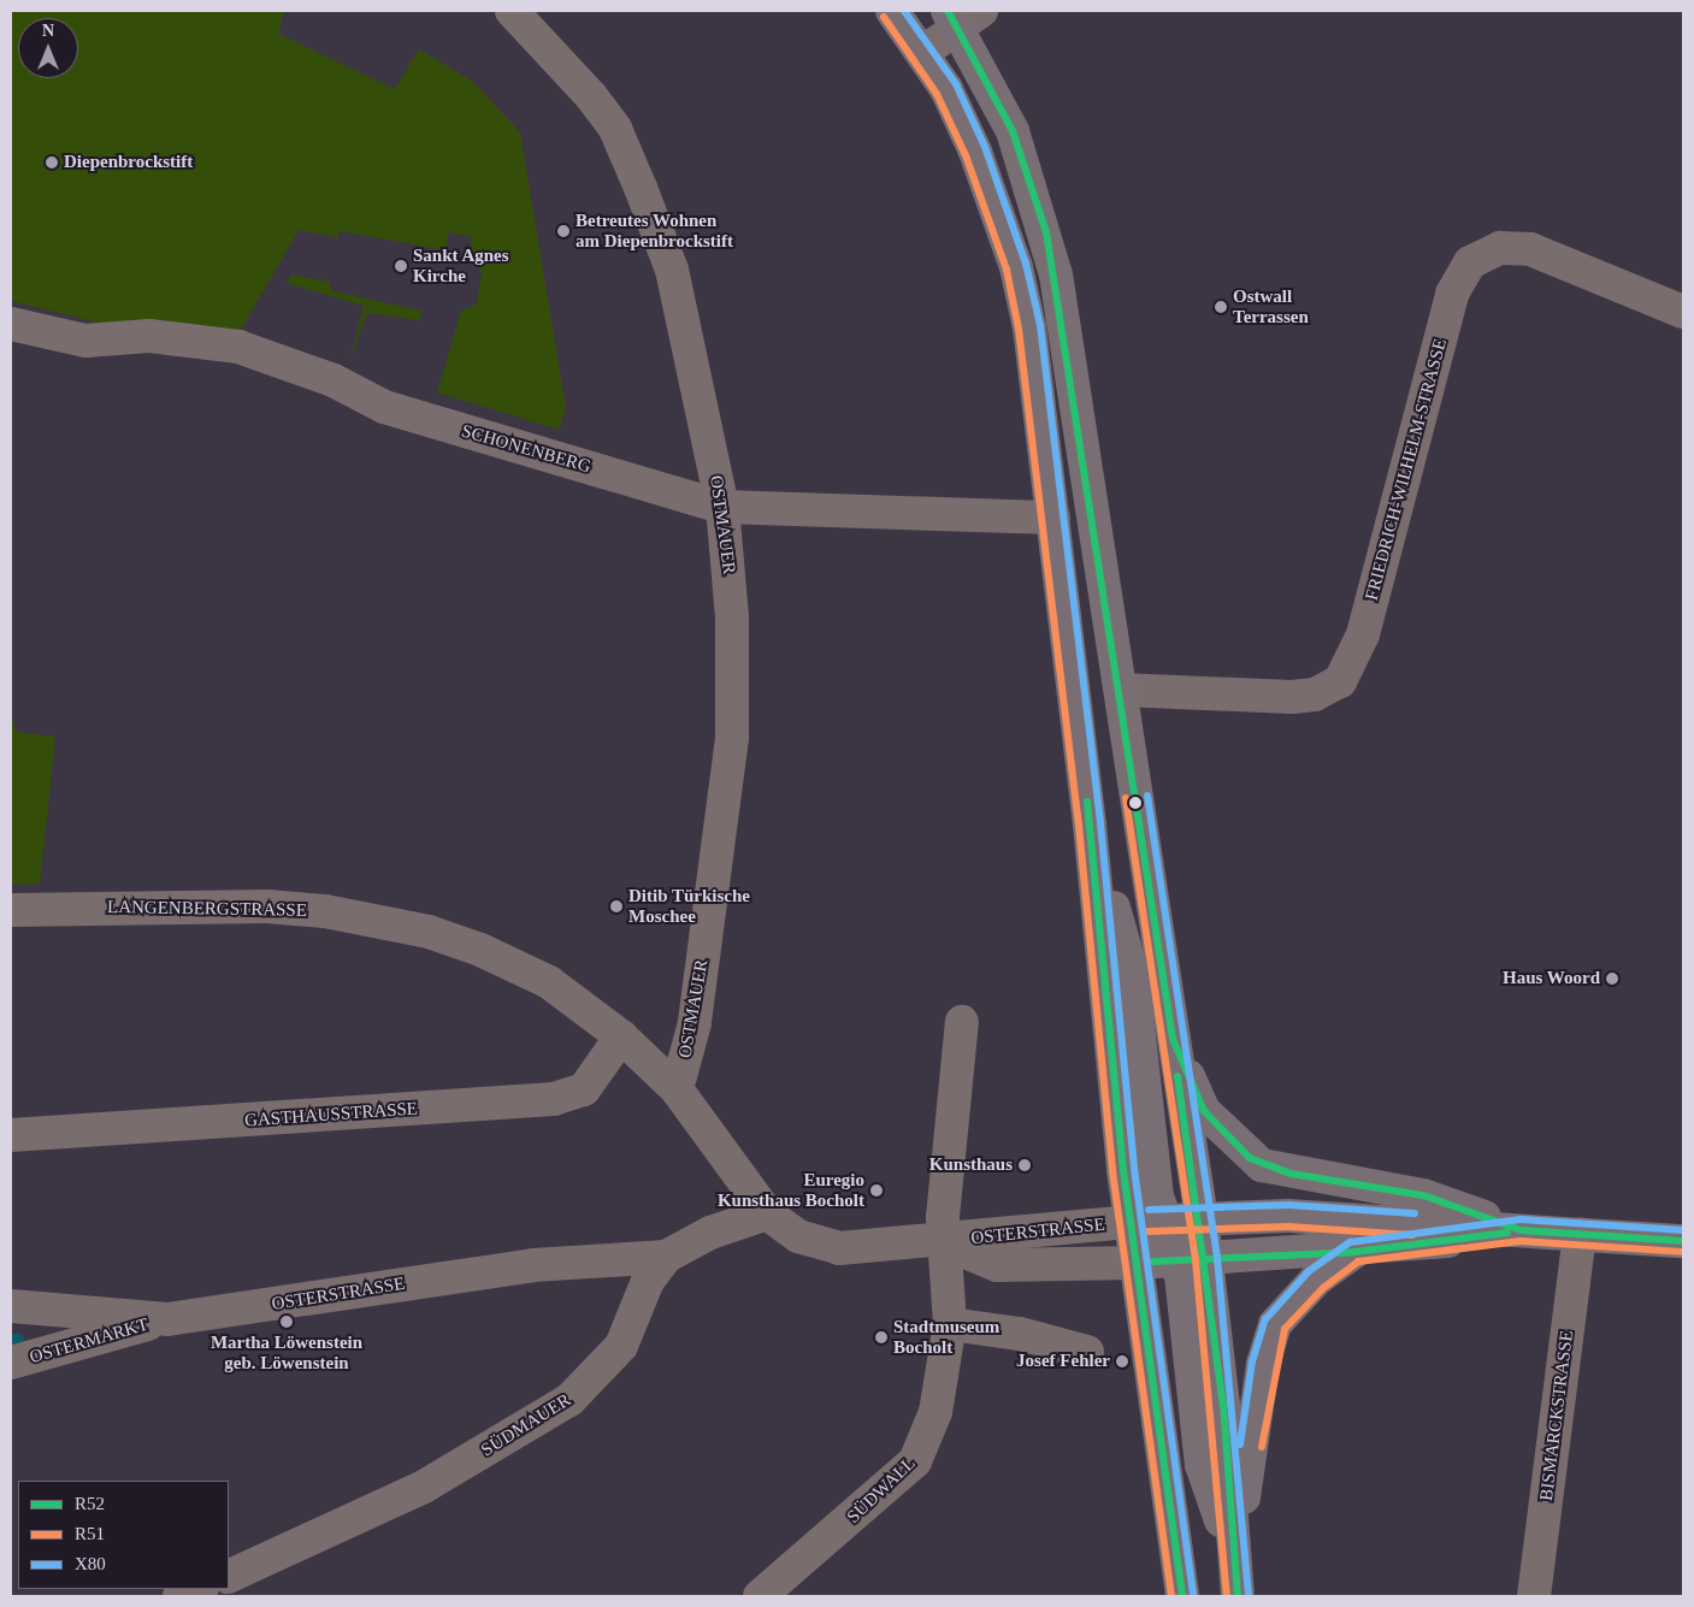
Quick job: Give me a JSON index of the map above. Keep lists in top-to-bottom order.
{
  "streets": {
    "street": [
      "SCHONENBERG",
      "FRIEDRICH-WILHELM-STRASSE",
      "OSTMAUER",
      "LANGENBERGSTRASSE",
      "GASTHAUSSTRASSE",
      "OSTERSTRASSE",
      "OSTERMARKT",
      "BISMARCKSTRASSE",
      "SÜDMAUER",
      "SÜDWALL"
    ]
  },
  "crossings": [
    ["SCHONENBERG", "OSTMAUER"],
    ["OSTMAUER", "LANGENBERGSTRASSE"],
    ["LANGENBERGSTRASSE", "GASTHAUSSTRASSE"],
    ["LANGENBERGSTRASSE", "OSTERSTRASSE"],
    ["LANGENBERGSTRASSE", "SÜDMAUER"],
    ["OSTERSTRASSE", "OSTERMARKT"],
    ["OSTERSTRASSE", "SÜDMAUER"],
    ["OSTERSTRASSE", "SÜDWALL"]
  ],
  "places": [
    "Diepenbrockstift",
    "Betreutes Wohnen am Diepenbrockstift",
    "Sankt Agnes Kirche",
    "Ostwall Terrassen",
    "Ditib Türkische Moschee",
    "Haus Woord",
    "Kunsthaus",
    "Euregio Kunsthaus Bocholt",
    "Martha Löwenstein geb. Löwenstein",
    "Stadtmuseum Bocholt",
    "Josef Fehler"
  ],
  "lines": ["transit line R52", "transit line X80", "transit line R51"],
  "legend": ["R52", "R51", "X80"],
  "north": "top"
}
